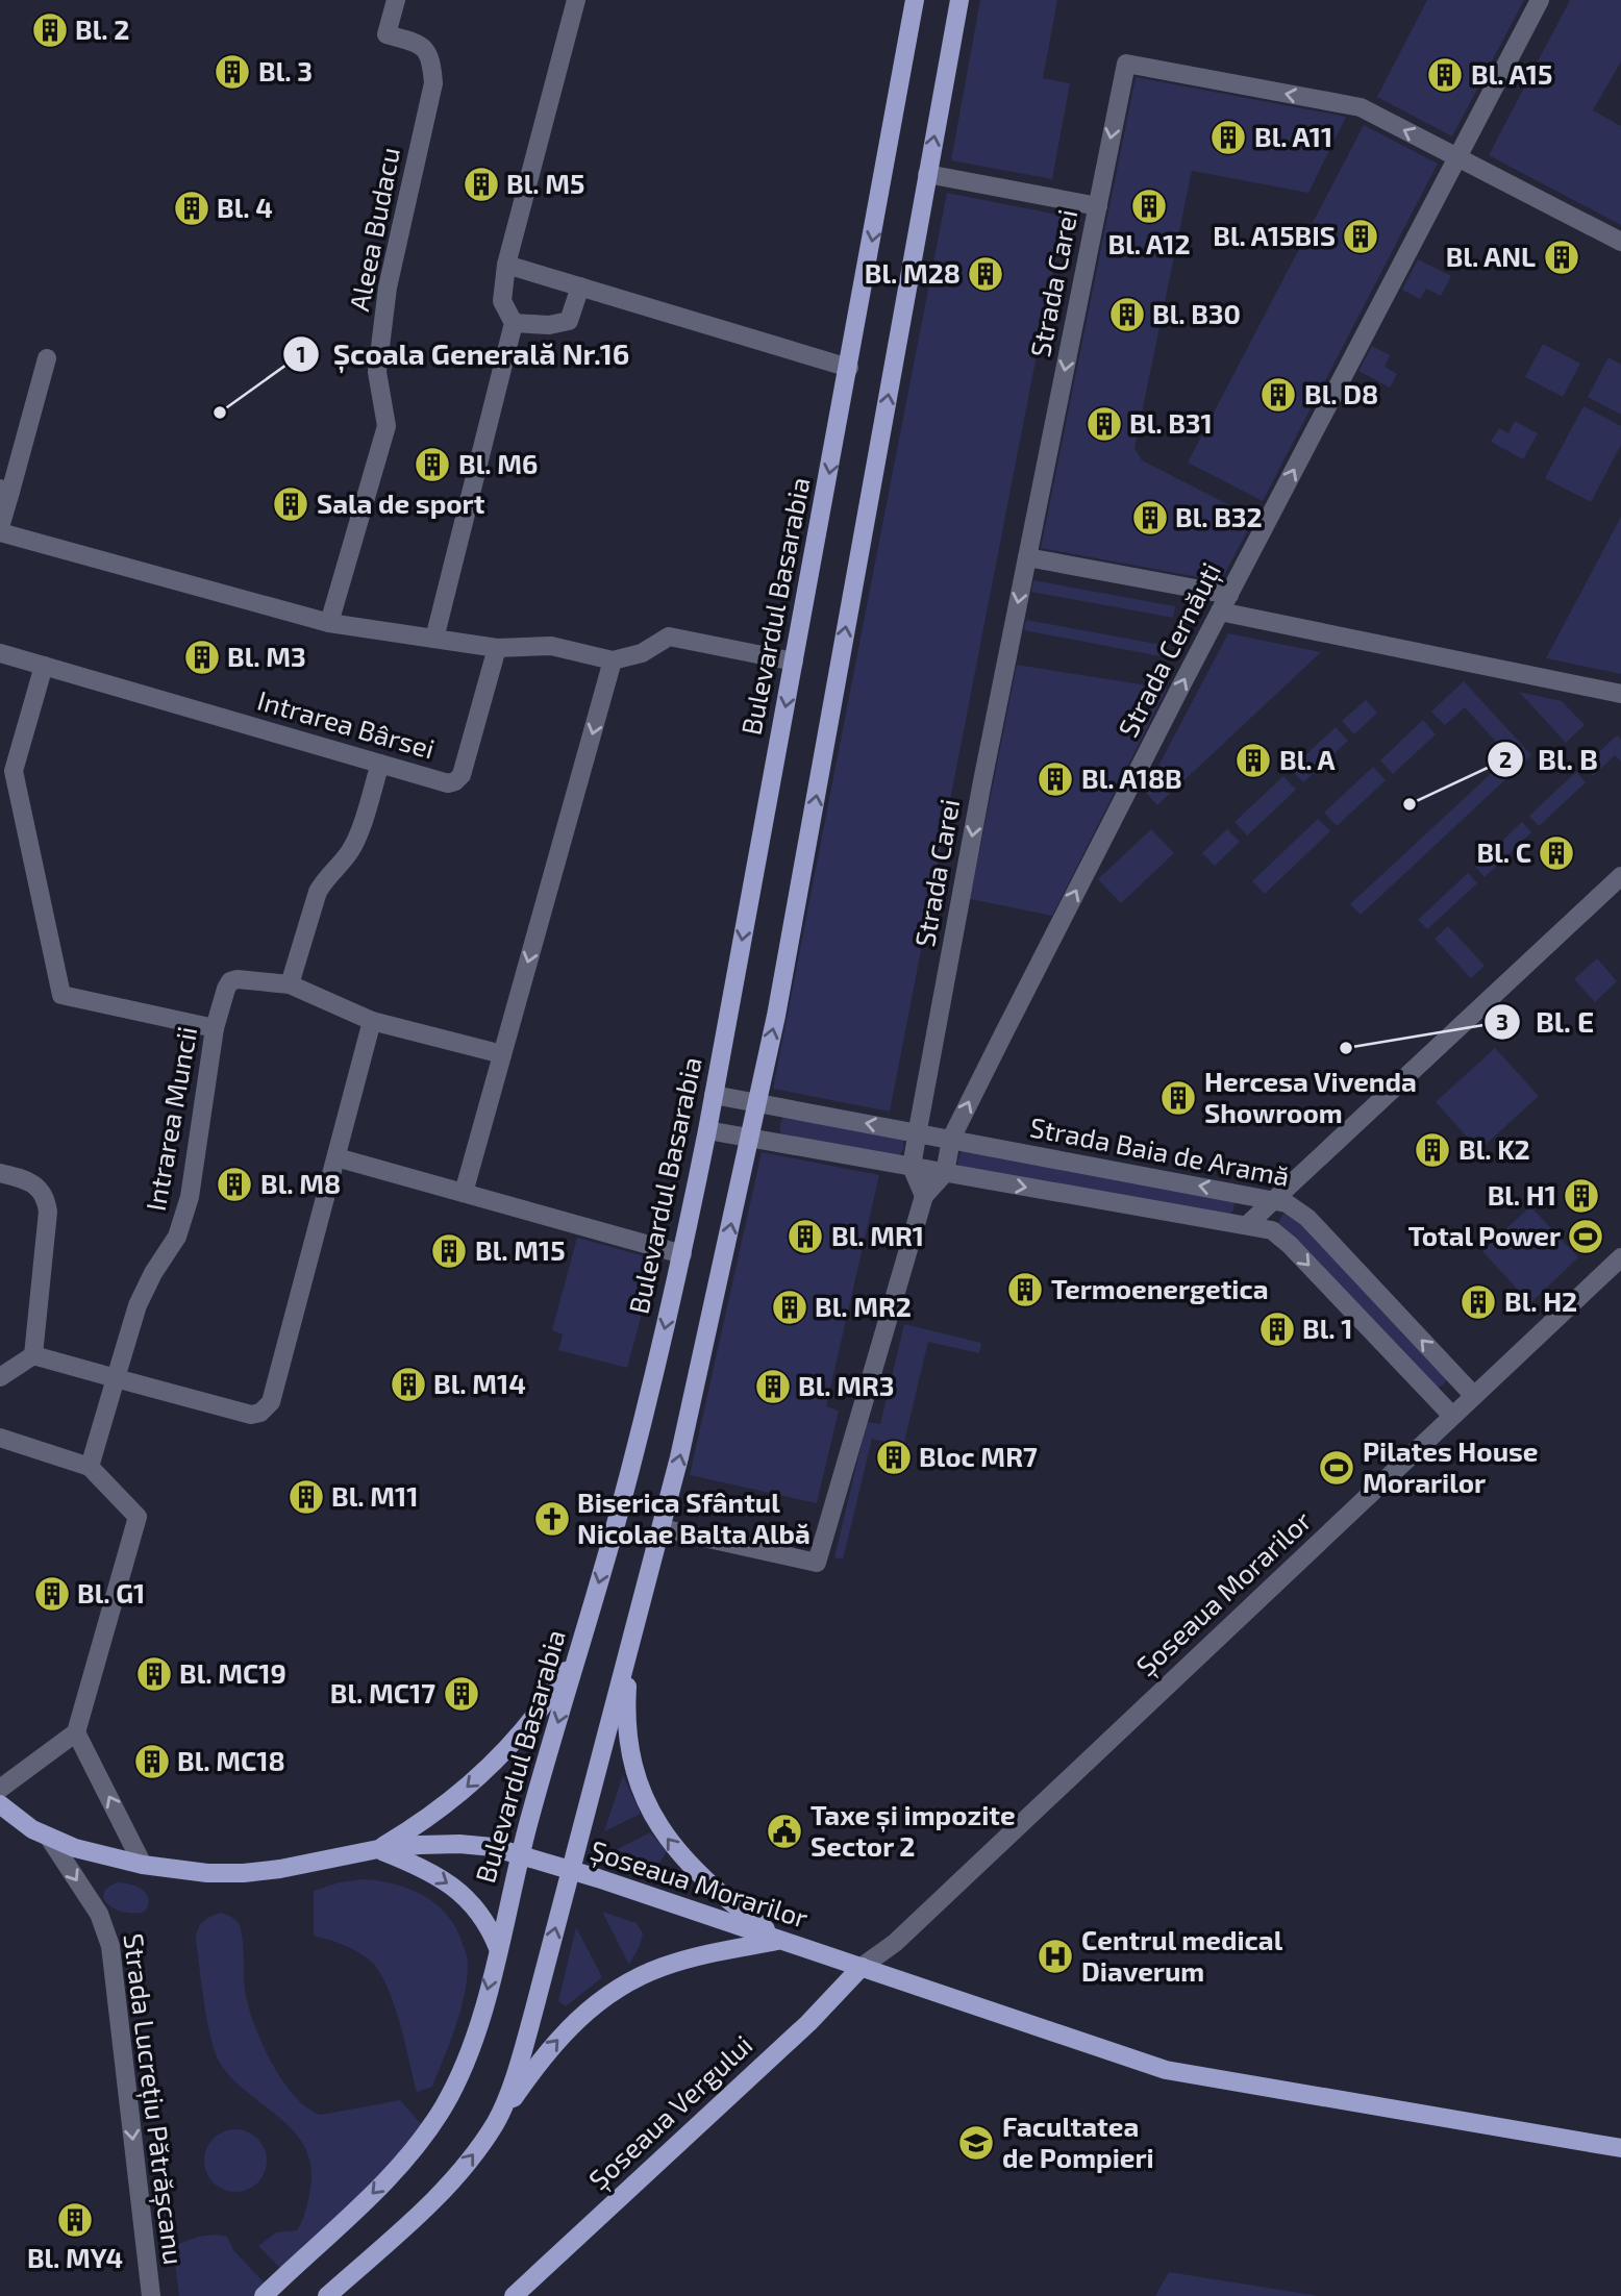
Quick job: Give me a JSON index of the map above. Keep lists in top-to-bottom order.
{
  "streets": {
    "main road": [
      "Bulevardul Basarabia",
      "Șoseaua Morarilor",
      "Strada Lucrețiu Pătrășcanu",
      "Șoseaua Vergului"
    ],
    "street": [
      "Aleea Budacu",
      "Strada Carei",
      "Strada Cernăuți",
      "Intrarea Bârsei",
      "Intrarea Muncii",
      "Strada Baia de Aramă"
    ]
  },
  "crossings": [
    ["Strada Carei", "Strada Cernăuți"],
    ["Strada Carei", "Strada Baia de Aramă"],
    ["Bulevardul Basarabia", "Strada Baia de Aramă"],
    ["Bulevardul Basarabia", "Șoseaua Morarilor"],
    ["Bulevardul Basarabia", "Strada Lucrețiu Pătrășcanu"],
    ["Strada Cernăuți", "Strada Baia de Aramă"],
    ["Strada Baia de Aramă", "Șoseaua Morarilor"],
    ["Șoseaua Morarilor", "Strada Lucrețiu Pătrășcanu"],
    ["Șoseaua Morarilor", "Șoseaua Vergului"]
  ],
  "one_way": ["Strada Cernăuți", "Strada Lucrețiu Pătrășcanu"],
  "places": {
    "building": [
      "Bl. 2",
      "Bl. 3",
      "Bl. A15",
      "Bl. A11",
      "Bl. M5",
      "Bl. A12",
      "Bl. 4",
      "Bl. A15BIS",
      "Bl. ANL",
      "Bl. M28",
      "Bl. B30",
      "Bl. D8",
      "Bl. B31",
      "Bl. M6",
      "Sala de sport",
      "Bl. B32",
      "Bl. M3",
      "Bl. A",
      "Bl. A18B",
      "Bl. C",
      "Hercesa Vivenda Showroom",
      "Bl. K2",
      "Bl. M8",
      "Bl. H1",
      "Bl. MR1",
      "Bl. M15",
      "Termoenergetica",
      "Bl. H2",
      "Bl. MR2",
      "Bl. 1",
      "Bl. M14",
      "Bl. MR3",
      "Bloc MR7",
      "Bl. M11",
      "Bl. G1",
      "Bl. MC19",
      "Bl. MC17",
      "Bl. MC18",
      "Bl. MY4"
    ],
    "other": ["Școala Generală Nr.16", "Bl. B", "Bl. E"],
    "sports": ["Total Power", "Pilates House Morarilor"],
    "church": ["Biserica Sfântul Nicolae Balta Albă"],
    "public building": ["Taxe și impozite Sector 2"],
    "hospital": ["Centrul medical Diaverum"],
    "school or university": ["Facultatea de Pompieri"]
  }
}
